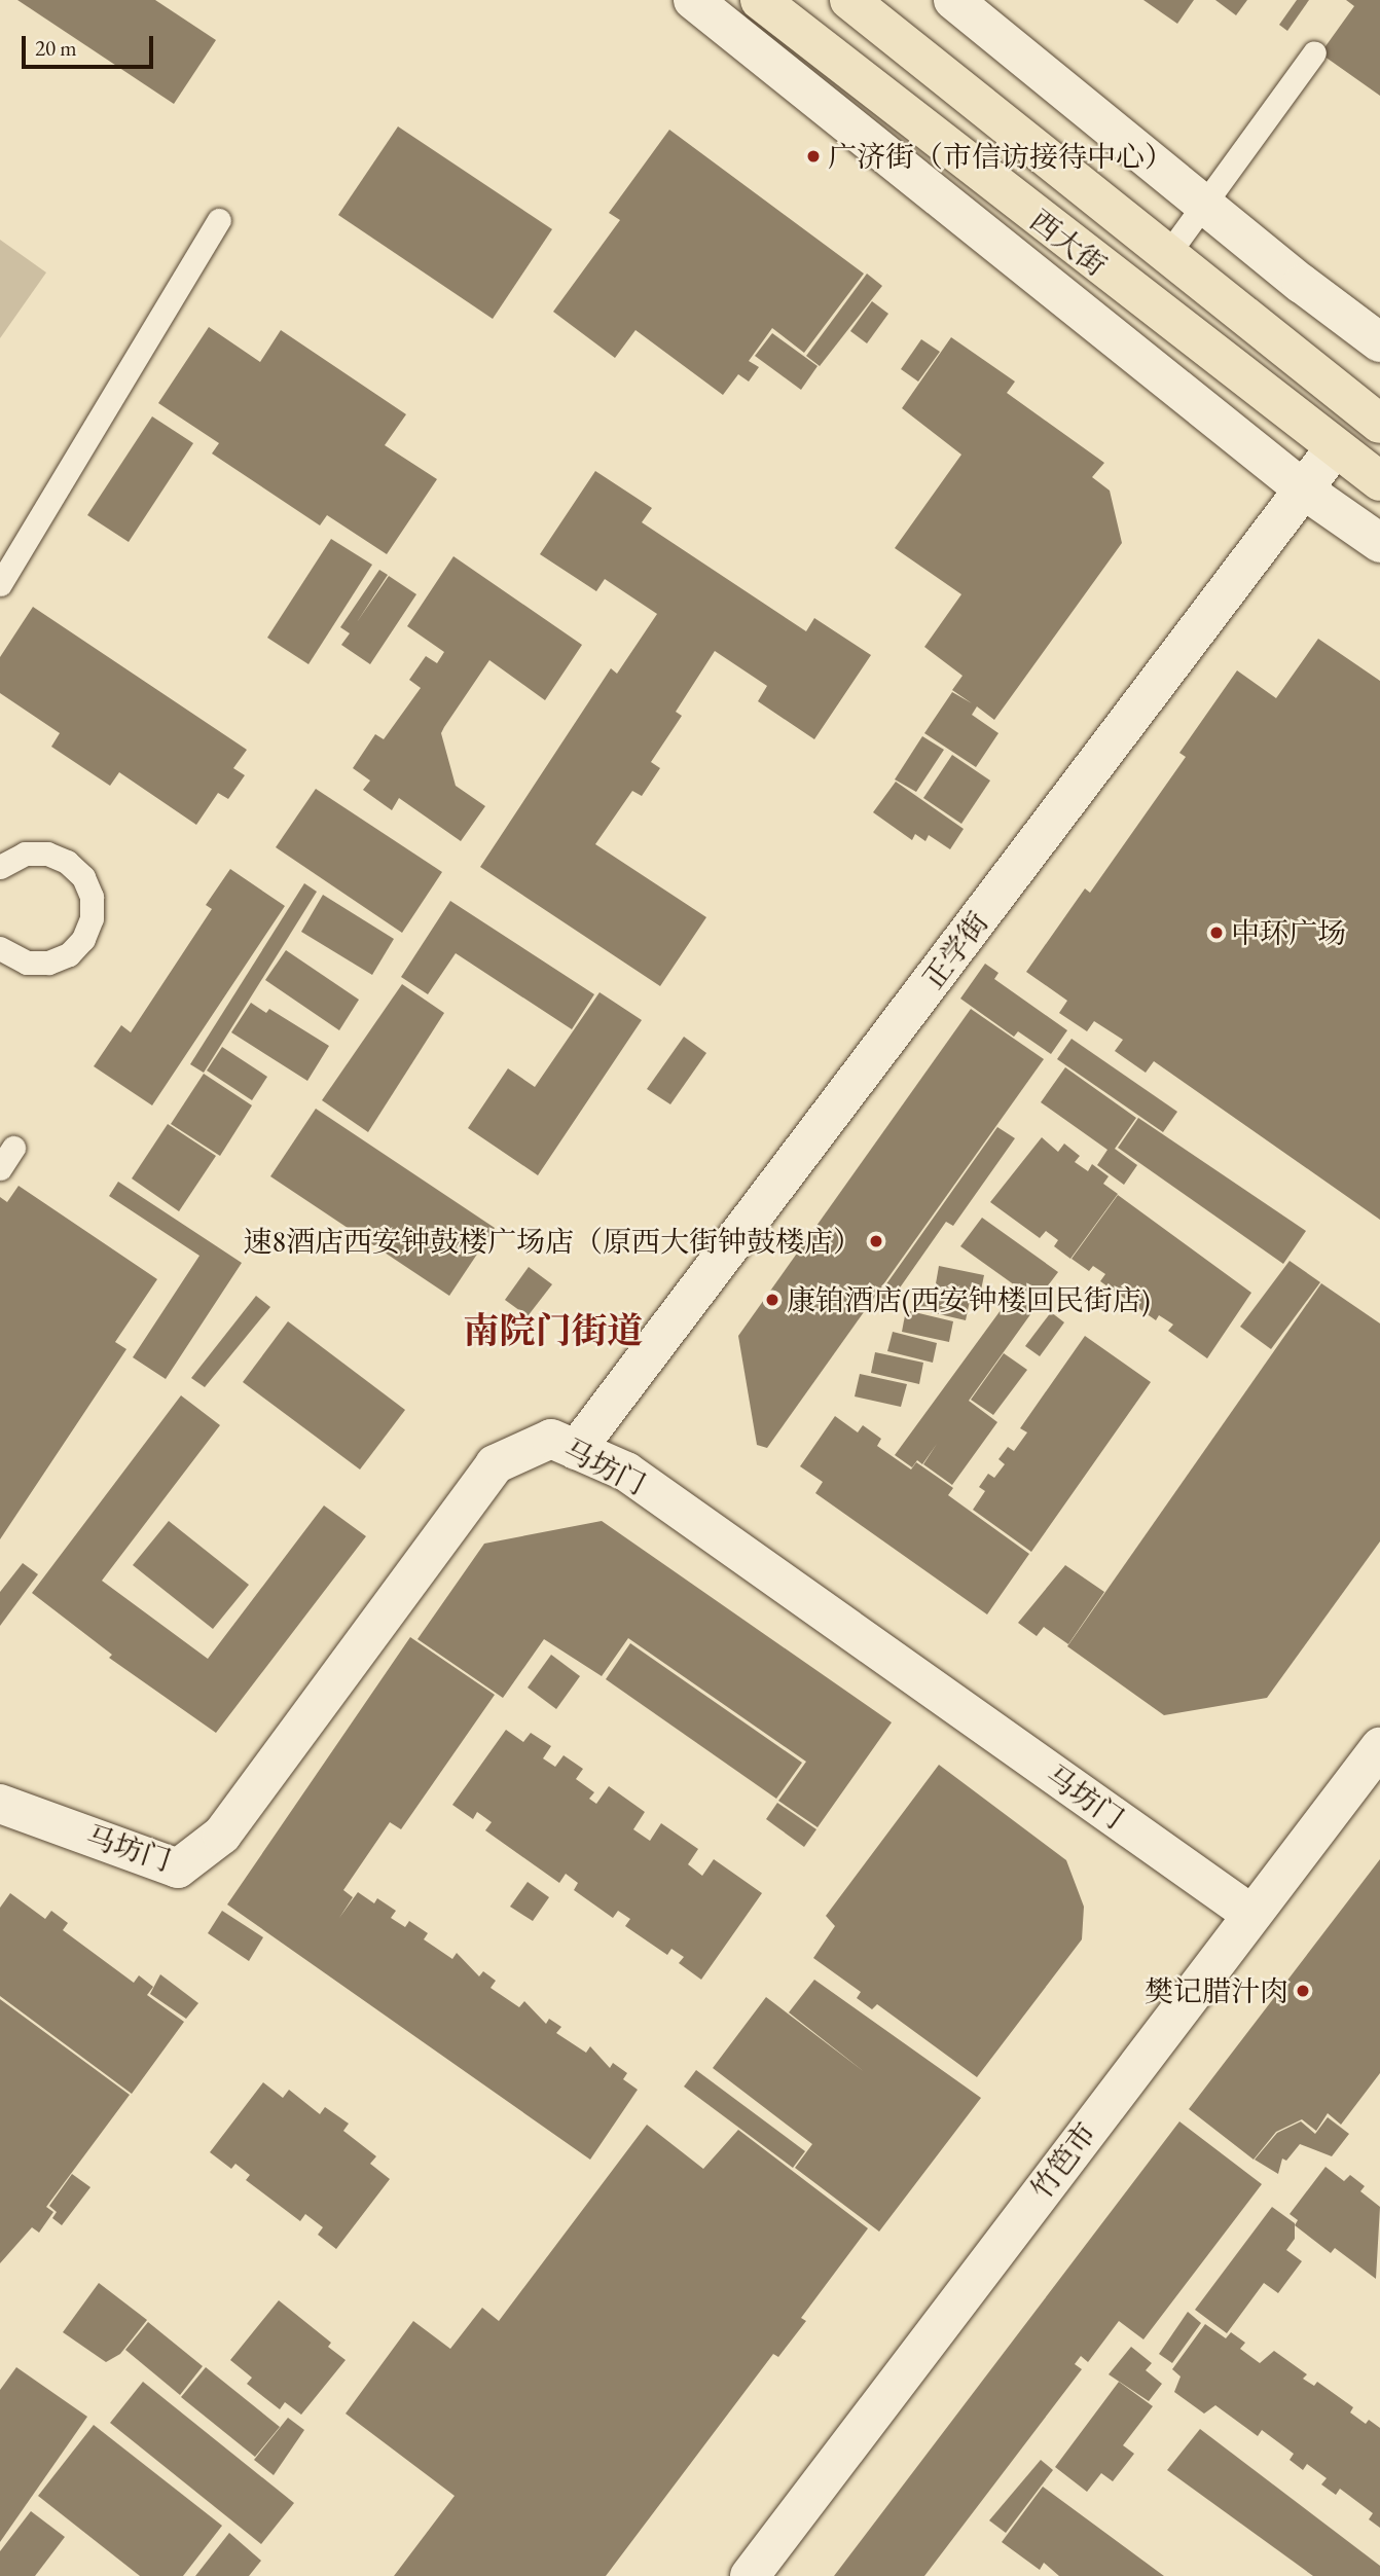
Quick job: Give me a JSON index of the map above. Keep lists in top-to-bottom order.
{
  "streets": {
    "main road": ["西大街"],
    "street": ["正学街", "马坊门", "竹笆市"]
  },
  "crossings": [
    ["西大街", "正学街"],
    ["正学街", "马坊门"],
    ["马坊门", "竹笆市"]
  ],
  "districts": ["南院门街道"],
  "places": [
    "广济街（市信访接待中心）",
    "中环广场",
    "速8酒店西安钟鼓楼广场店（原西大街钟鼓楼店）",
    "康铂酒店(西安钟楼回民街店)",
    "樊记腊汁肉"
  ],
  "scale_bar": "20 m"
}
